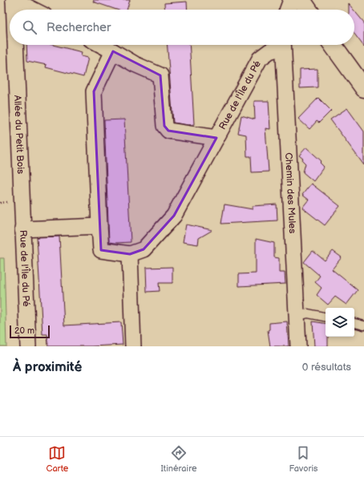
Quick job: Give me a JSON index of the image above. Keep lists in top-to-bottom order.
{
  "streets": {
    "street": ["Rue de l'Île du Pé", "Allée du Petit Bois", "Chemin des Mules"]
  },
  "crossings": [
    ["Rue de l'Île du Pé", "Allée du Petit Bois"]
  ],
  "scale_bar": "20 m",
  "page": {
    "search": "Rechercher",
    "scale": "20 m",
    "heading": ["À proximité", "0 résultats"],
    "nav": ["Carte", "Itinéraire", "Favoris"]
  }
}
